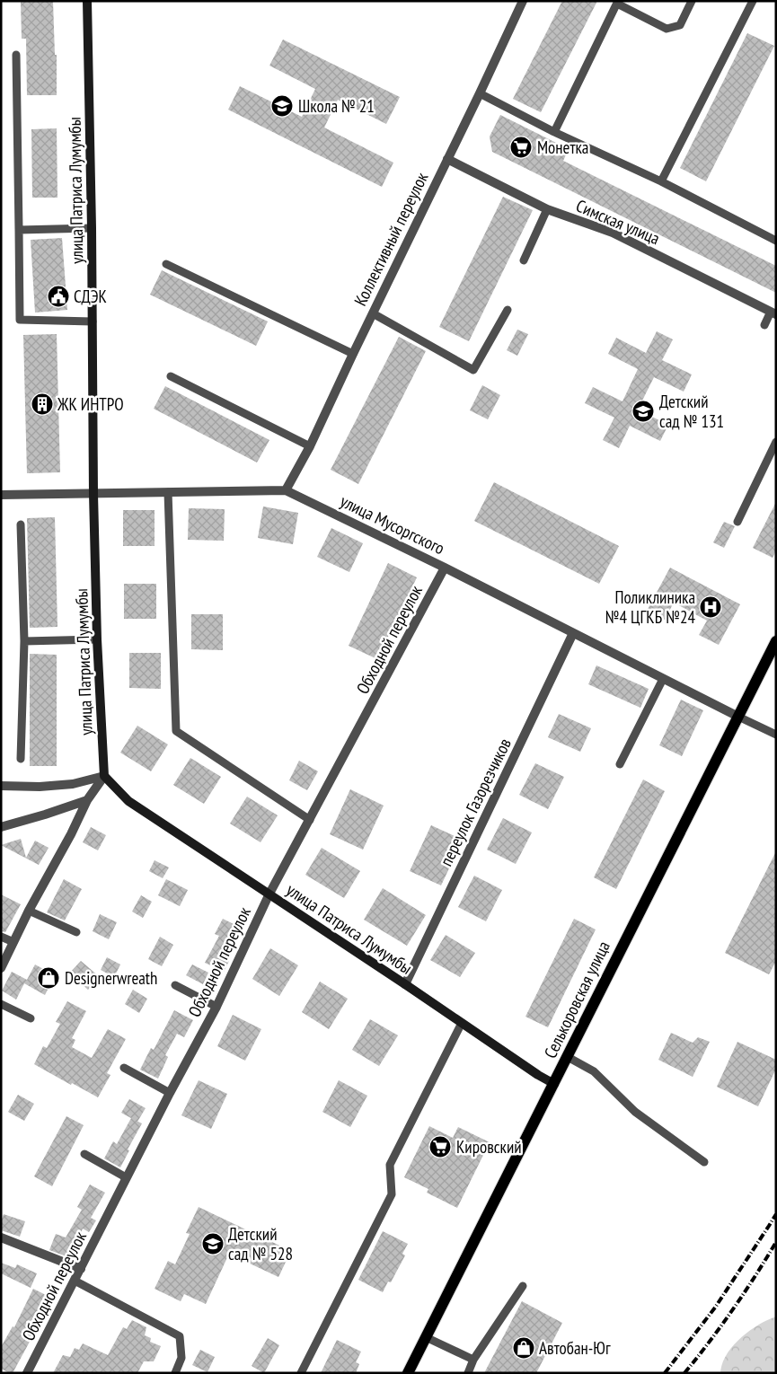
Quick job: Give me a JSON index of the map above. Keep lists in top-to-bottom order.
{
  "streets": {
    "main road": ["Селькоровская улица"],
    "street": [
      "улица Патриса Лумумбы",
      "Симская улица",
      "Коллективный переулок",
      "улица Мусоргского",
      "Обходной переулок",
      "переулок Газорезчиков"
    ]
  },
  "crossings": [
    ["улица Патриса Лумумбы", "улица Мусоргского"],
    ["улица Патриса Лумумбы", "Обходной переулок"],
    ["улица Патриса Лумумбы", "переулок Газорезчиков"],
    ["улица Патриса Лумумбы", "Селькоровская улица"],
    ["Симская улица", "Коллективный переулок"],
    ["Коллективный переулок", "улица Мусоргского"],
    ["улица Мусоргского", "Обходной переулок"],
    ["улица Мусоргского", "переулок Газорезчиков"],
    ["улица Мусоргского", "Селькоровская улица"]
  ],
  "places": {
    "school or university": ["Школа № 21", "Детский сад № 131", "Детский сад № 528"],
    "supermarket": ["Монетка", "Кировский"],
    "public building": ["СДЭК"],
    "building": ["ЖК ИНТРО"],
    "hospital": ["Поликлиника №4 ЦГКБ №24"],
    "shop": ["Designerwreath", "Автобан-Юг"]
  }
}
